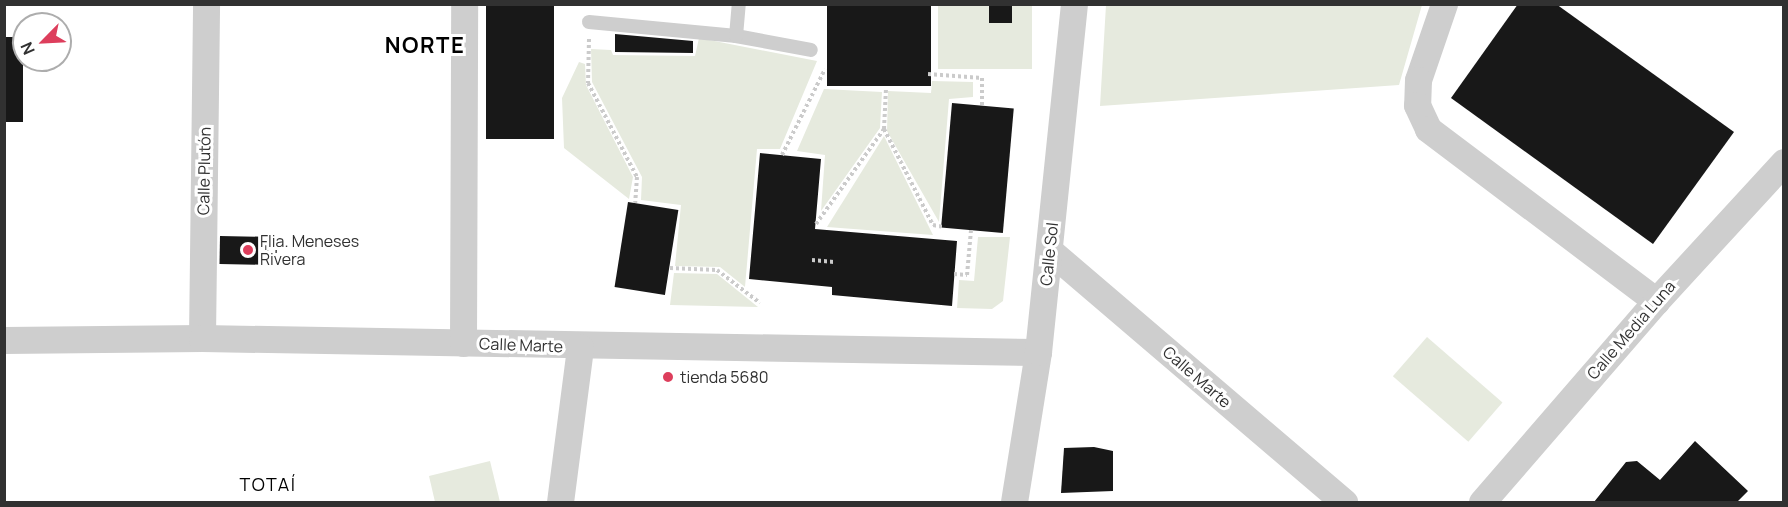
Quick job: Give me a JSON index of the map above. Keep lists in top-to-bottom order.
{
  "streets": {
    "street": [
      "Calle Plutón",
      "Calle Sol",
      "Calle Media Luna",
      "Calle Marte"
    ]
  },
  "crossings": [
    ["Calle Plutón", "Calle Marte"],
    ["Calle Sol", "Calle Marte"]
  ],
  "districts": ["NORTE", "TOTAÍ"],
  "places": ["Flia. Meneses Rivera", "tienda 5680"],
  "north": "bottom left"
}
